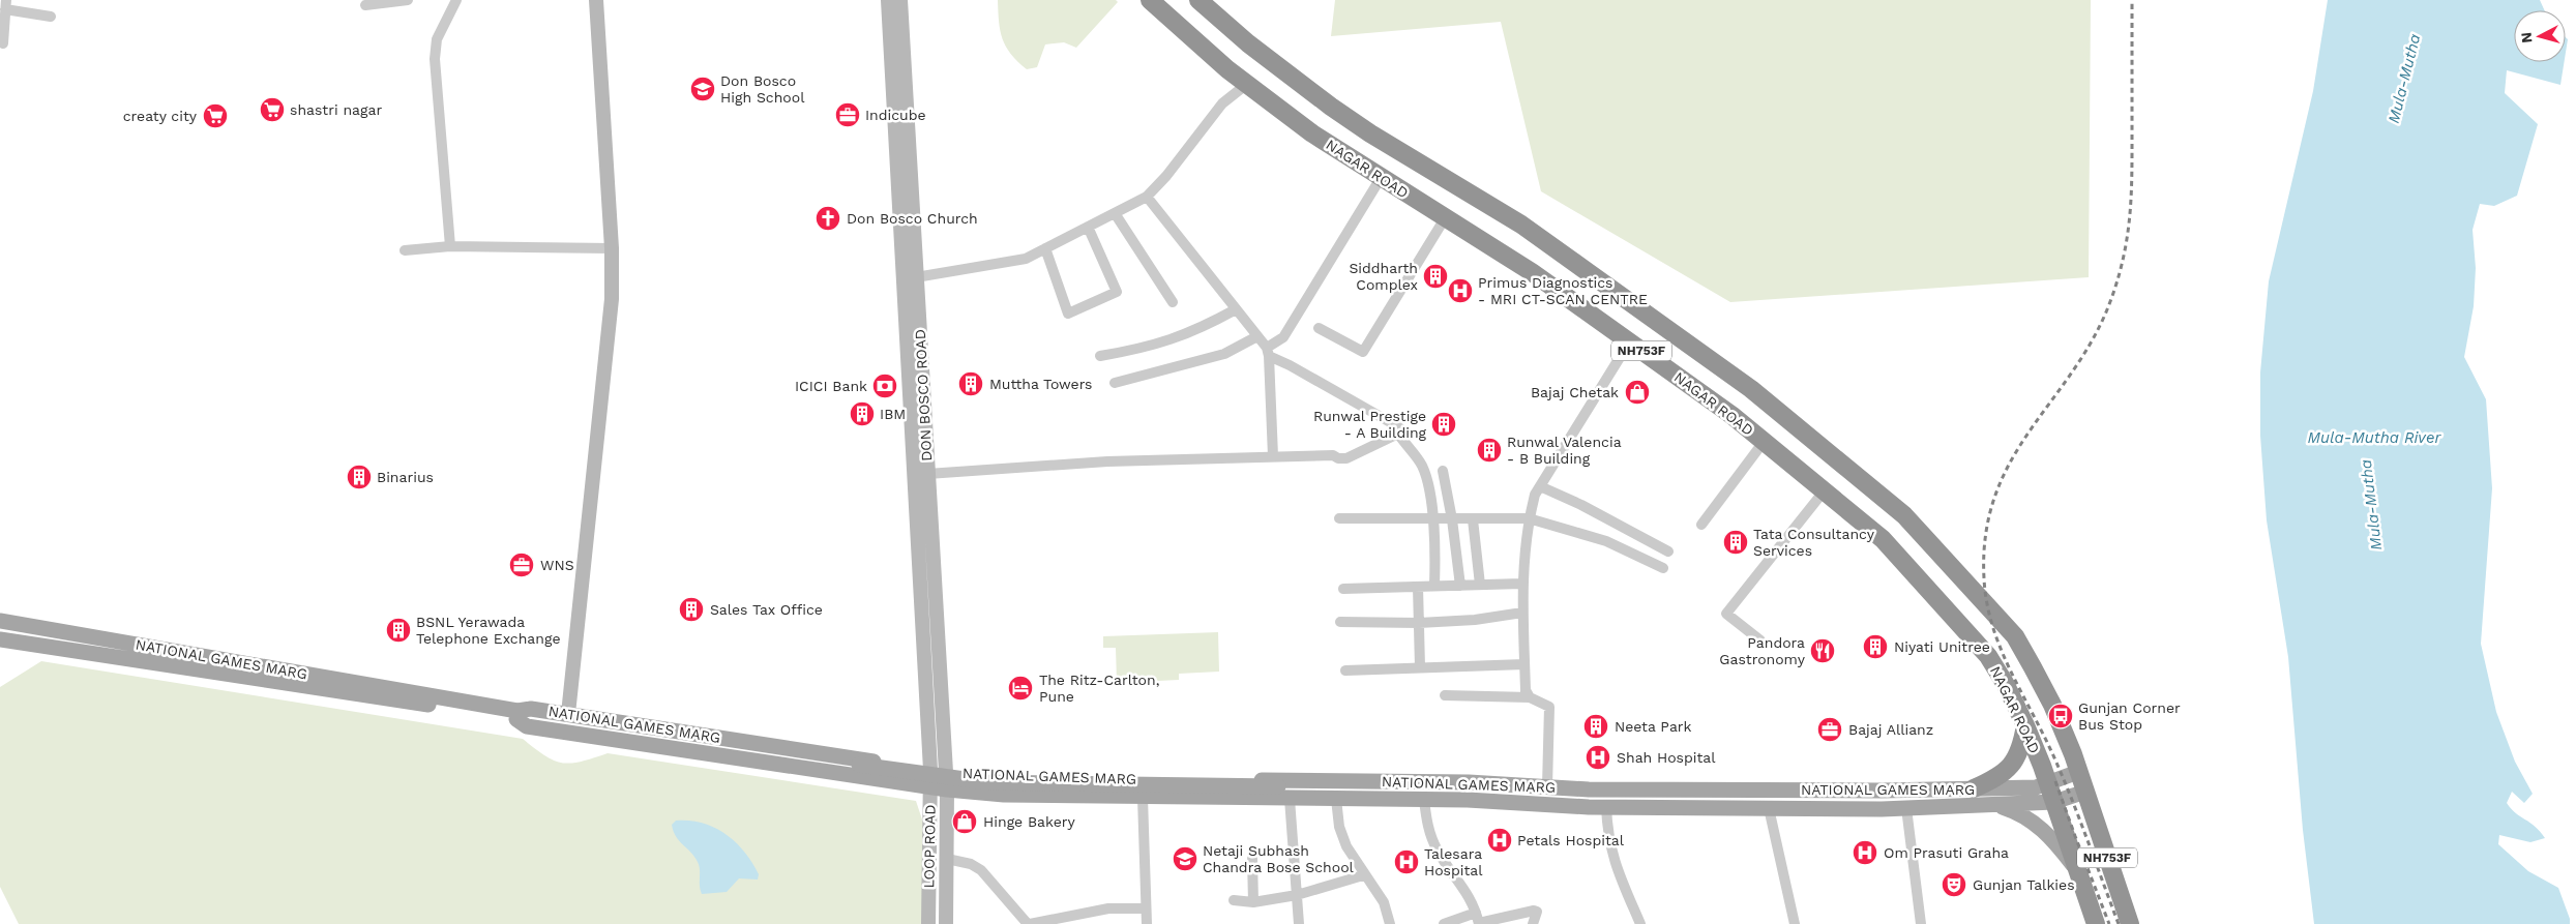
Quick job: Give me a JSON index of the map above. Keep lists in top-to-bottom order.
{
  "streets": {
    "highway": ["NAGAR ROAD", "NH753F"],
    "main road": ["DON BOSCO ROAD", "NATIONAL GAMES MARG", "LOOP ROAD"]
  },
  "crossings": [
    ["NAGAR ROAD", "NATIONAL GAMES MARG"],
    ["NH753F", "NATIONAL GAMES MARG"],
    ["DON BOSCO ROAD", "NATIONAL GAMES MARG"],
    ["DON BOSCO ROAD", "LOOP ROAD"],
    ["NATIONAL GAMES MARG", "LOOP ROAD"]
  ],
  "water": ["Mula-Mutha", "Mula-Mutha River"],
  "places": {
    "school or university": ["Don Bosco High School", "Netaji Subhash Chandra Bose School"],
    "supermarket": ["shastri nagar", "creaty city"],
    "office": ["Indicube", "WNS", "Bajaj Allianz"],
    "church": ["Don Bosco Church"],
    "building": [
      "Siddharth Complex",
      "Muttha Towers",
      "IBM",
      "Runwal Prestige - A Building",
      "Runwal Valencia - B Building",
      "Binarius",
      "Tata Consultancy Services",
      "Sales Tax Office",
      "BSNL Yerawada Telephone Exchange",
      "Niyati Unitree",
      "Neeta Park"
    ],
    "hospital": [
      "Primus Diagnostics - MRI CT-SCAN CENTRE",
      "Shah Hospital",
      "Petals Hospital",
      "Om Prasuti Graha",
      "Talesara Hospital"
    ],
    "bank": ["ICICI Bank"],
    "shop": ["Bajaj Chetak", "Hinge Bakery"],
    "restaurant": ["Pandora Gastronomy"],
    "hotel": ["The Ritz-Carlton, Pune"],
    "bus stop": ["Gunjan Corner Bus Stop"],
    "theatre": ["Gunjan Talkies"]
  },
  "north": "left"
}
